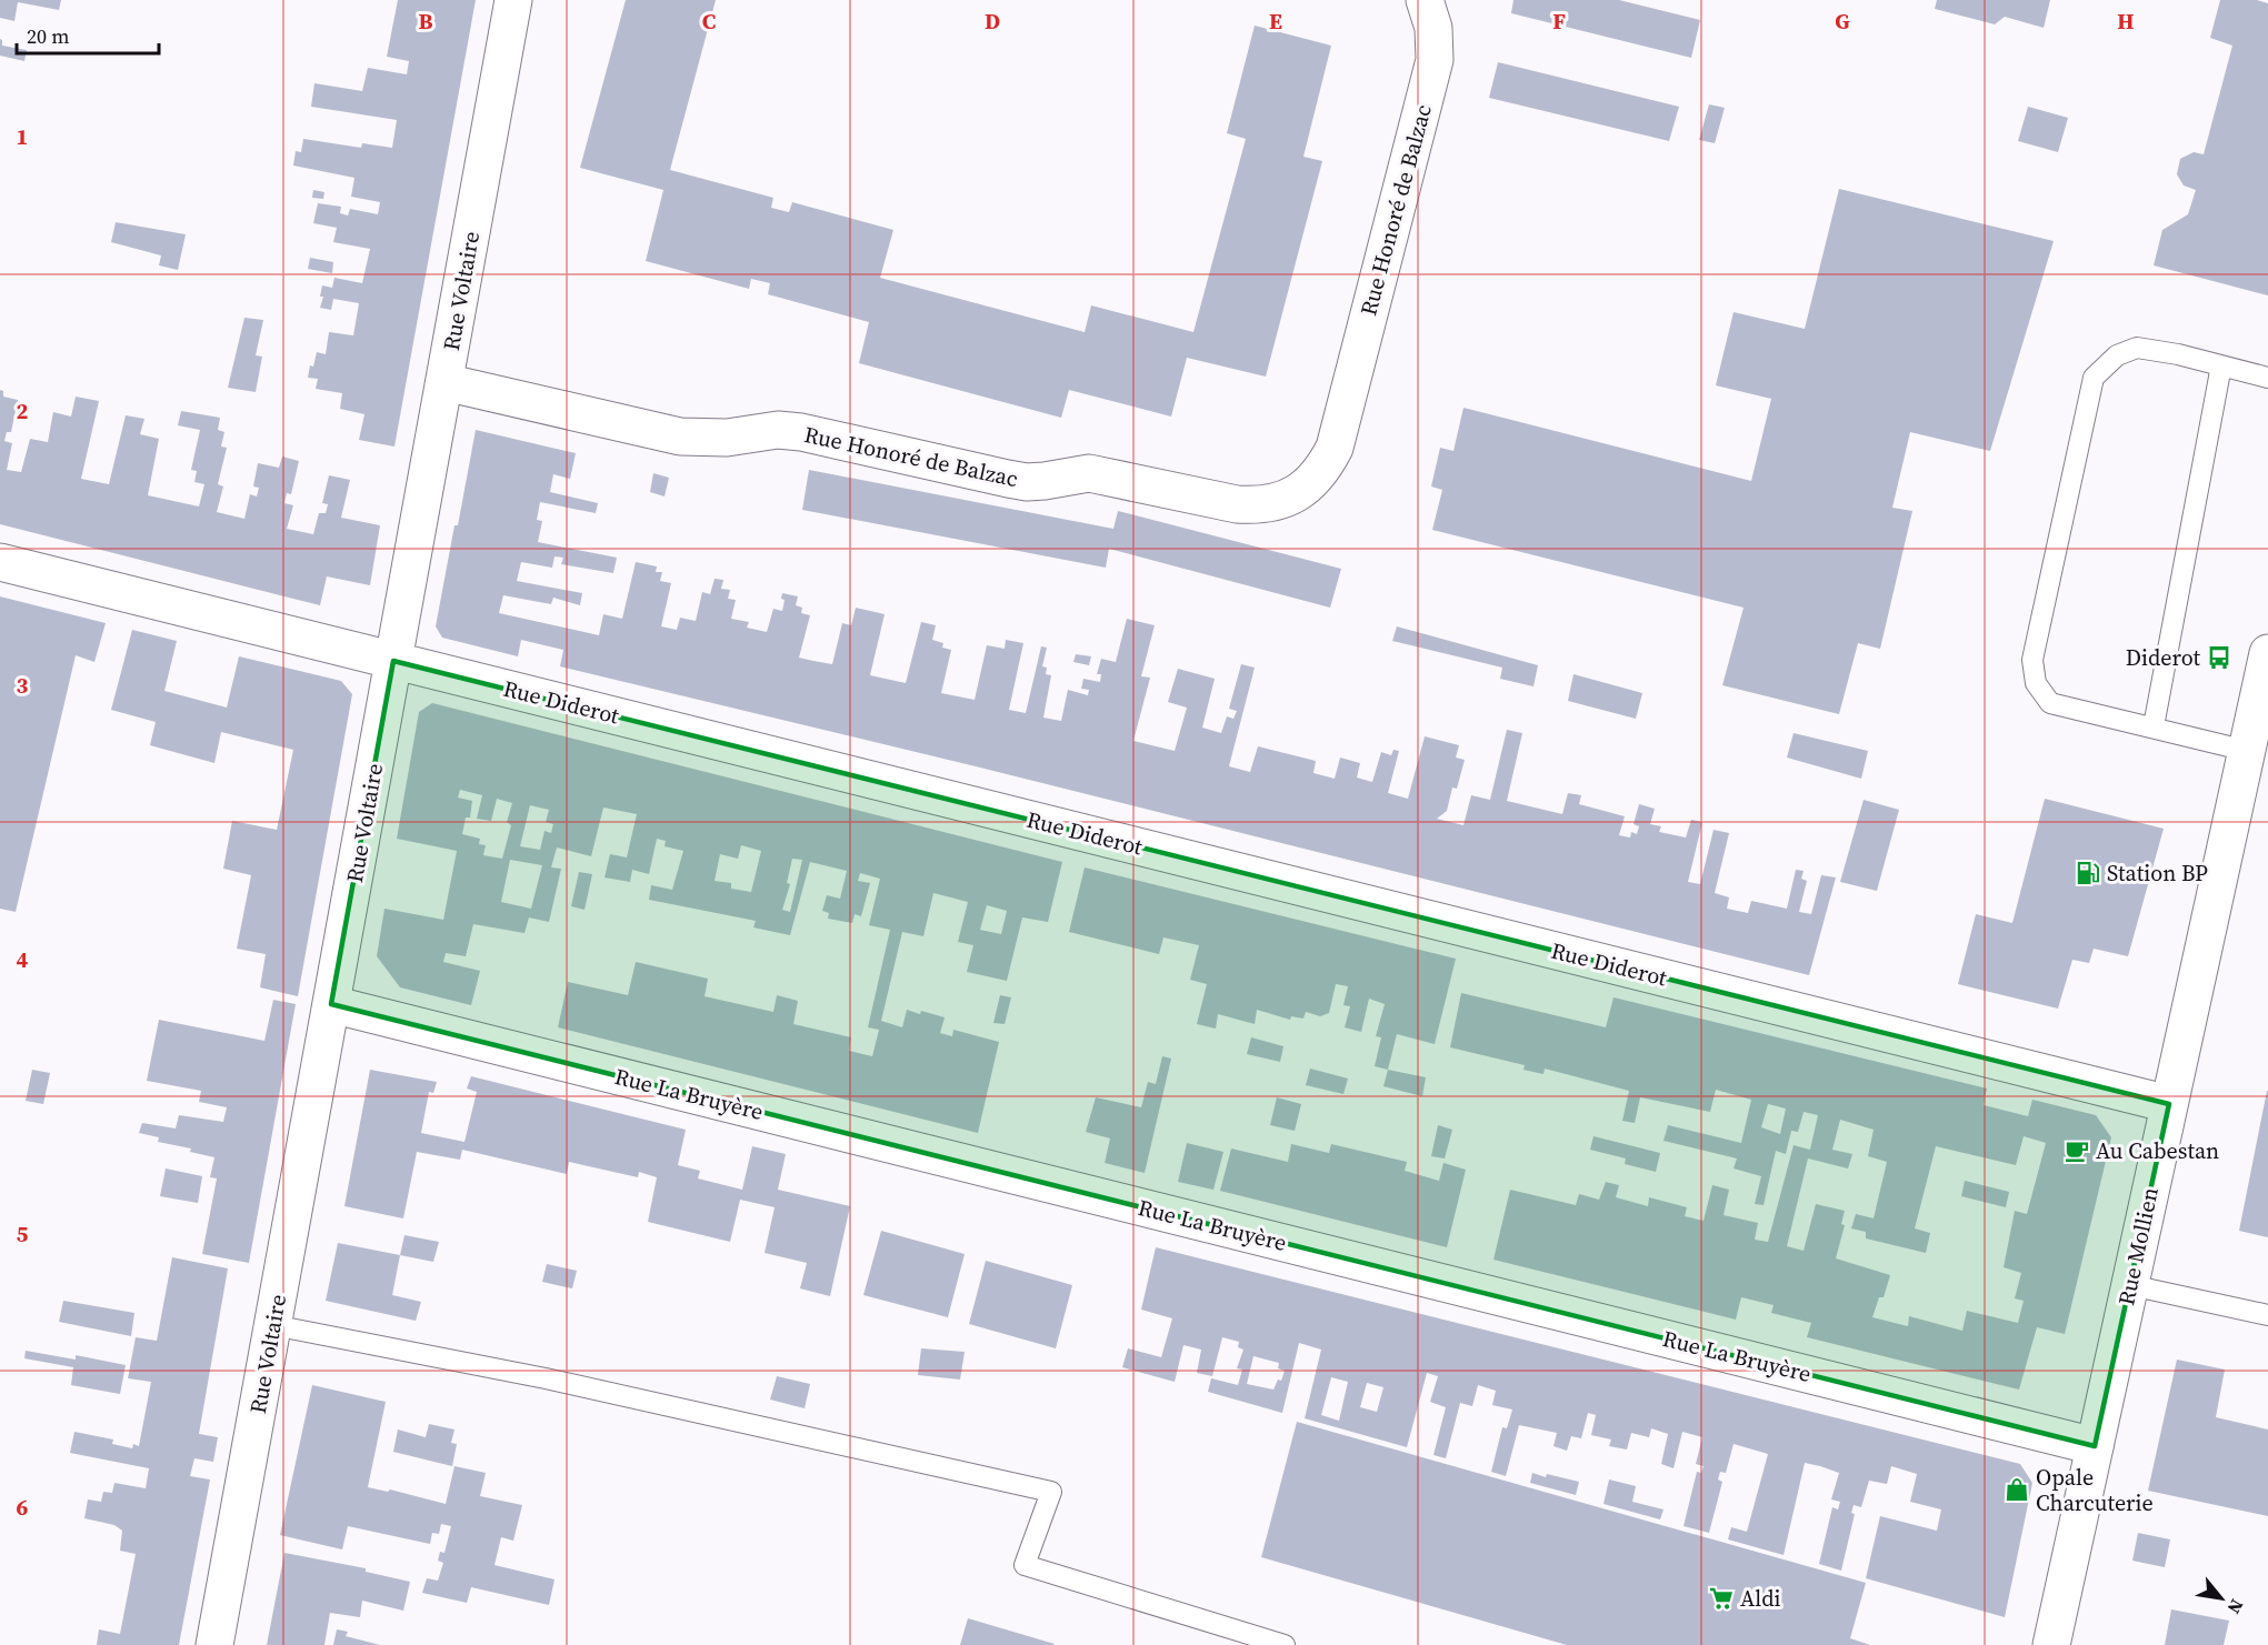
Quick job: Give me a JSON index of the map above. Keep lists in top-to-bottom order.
{
  "streets": {
    "street": [
      "Rue Honoré de Balzac",
      "Rue Voltaire",
      "Rue Diderot",
      "Rue La Bruyère",
      "Rue Mollien"
    ]
  },
  "crossings": [
    ["Rue Honoré de Balzac", "Rue Voltaire"],
    ["Rue Voltaire", "Rue Diderot"],
    ["Rue Voltaire", "Rue La Bruyère"],
    ["Rue Diderot", "Rue Mollien"],
    ["Rue La Bruyère", "Rue Mollien"]
  ],
  "places": {
    "bus stop": ["Diderot"],
    "fuel station": ["Station BP"],
    "cafe": ["Au Cabestan"],
    "shop": ["Opale Charcuterie"],
    "supermarket": ["Aldi"]
  },
  "scale_bar": "20 m",
  "north": "bottom right",
  "grid": {
    "columns": [
      "B",
      "C",
      "D",
      "E",
      "F",
      "G",
      "H"
    ],
    "rows": [
      "1",
      "2",
      "3",
      "4",
      "5",
      "6"
    ]
  }
}
